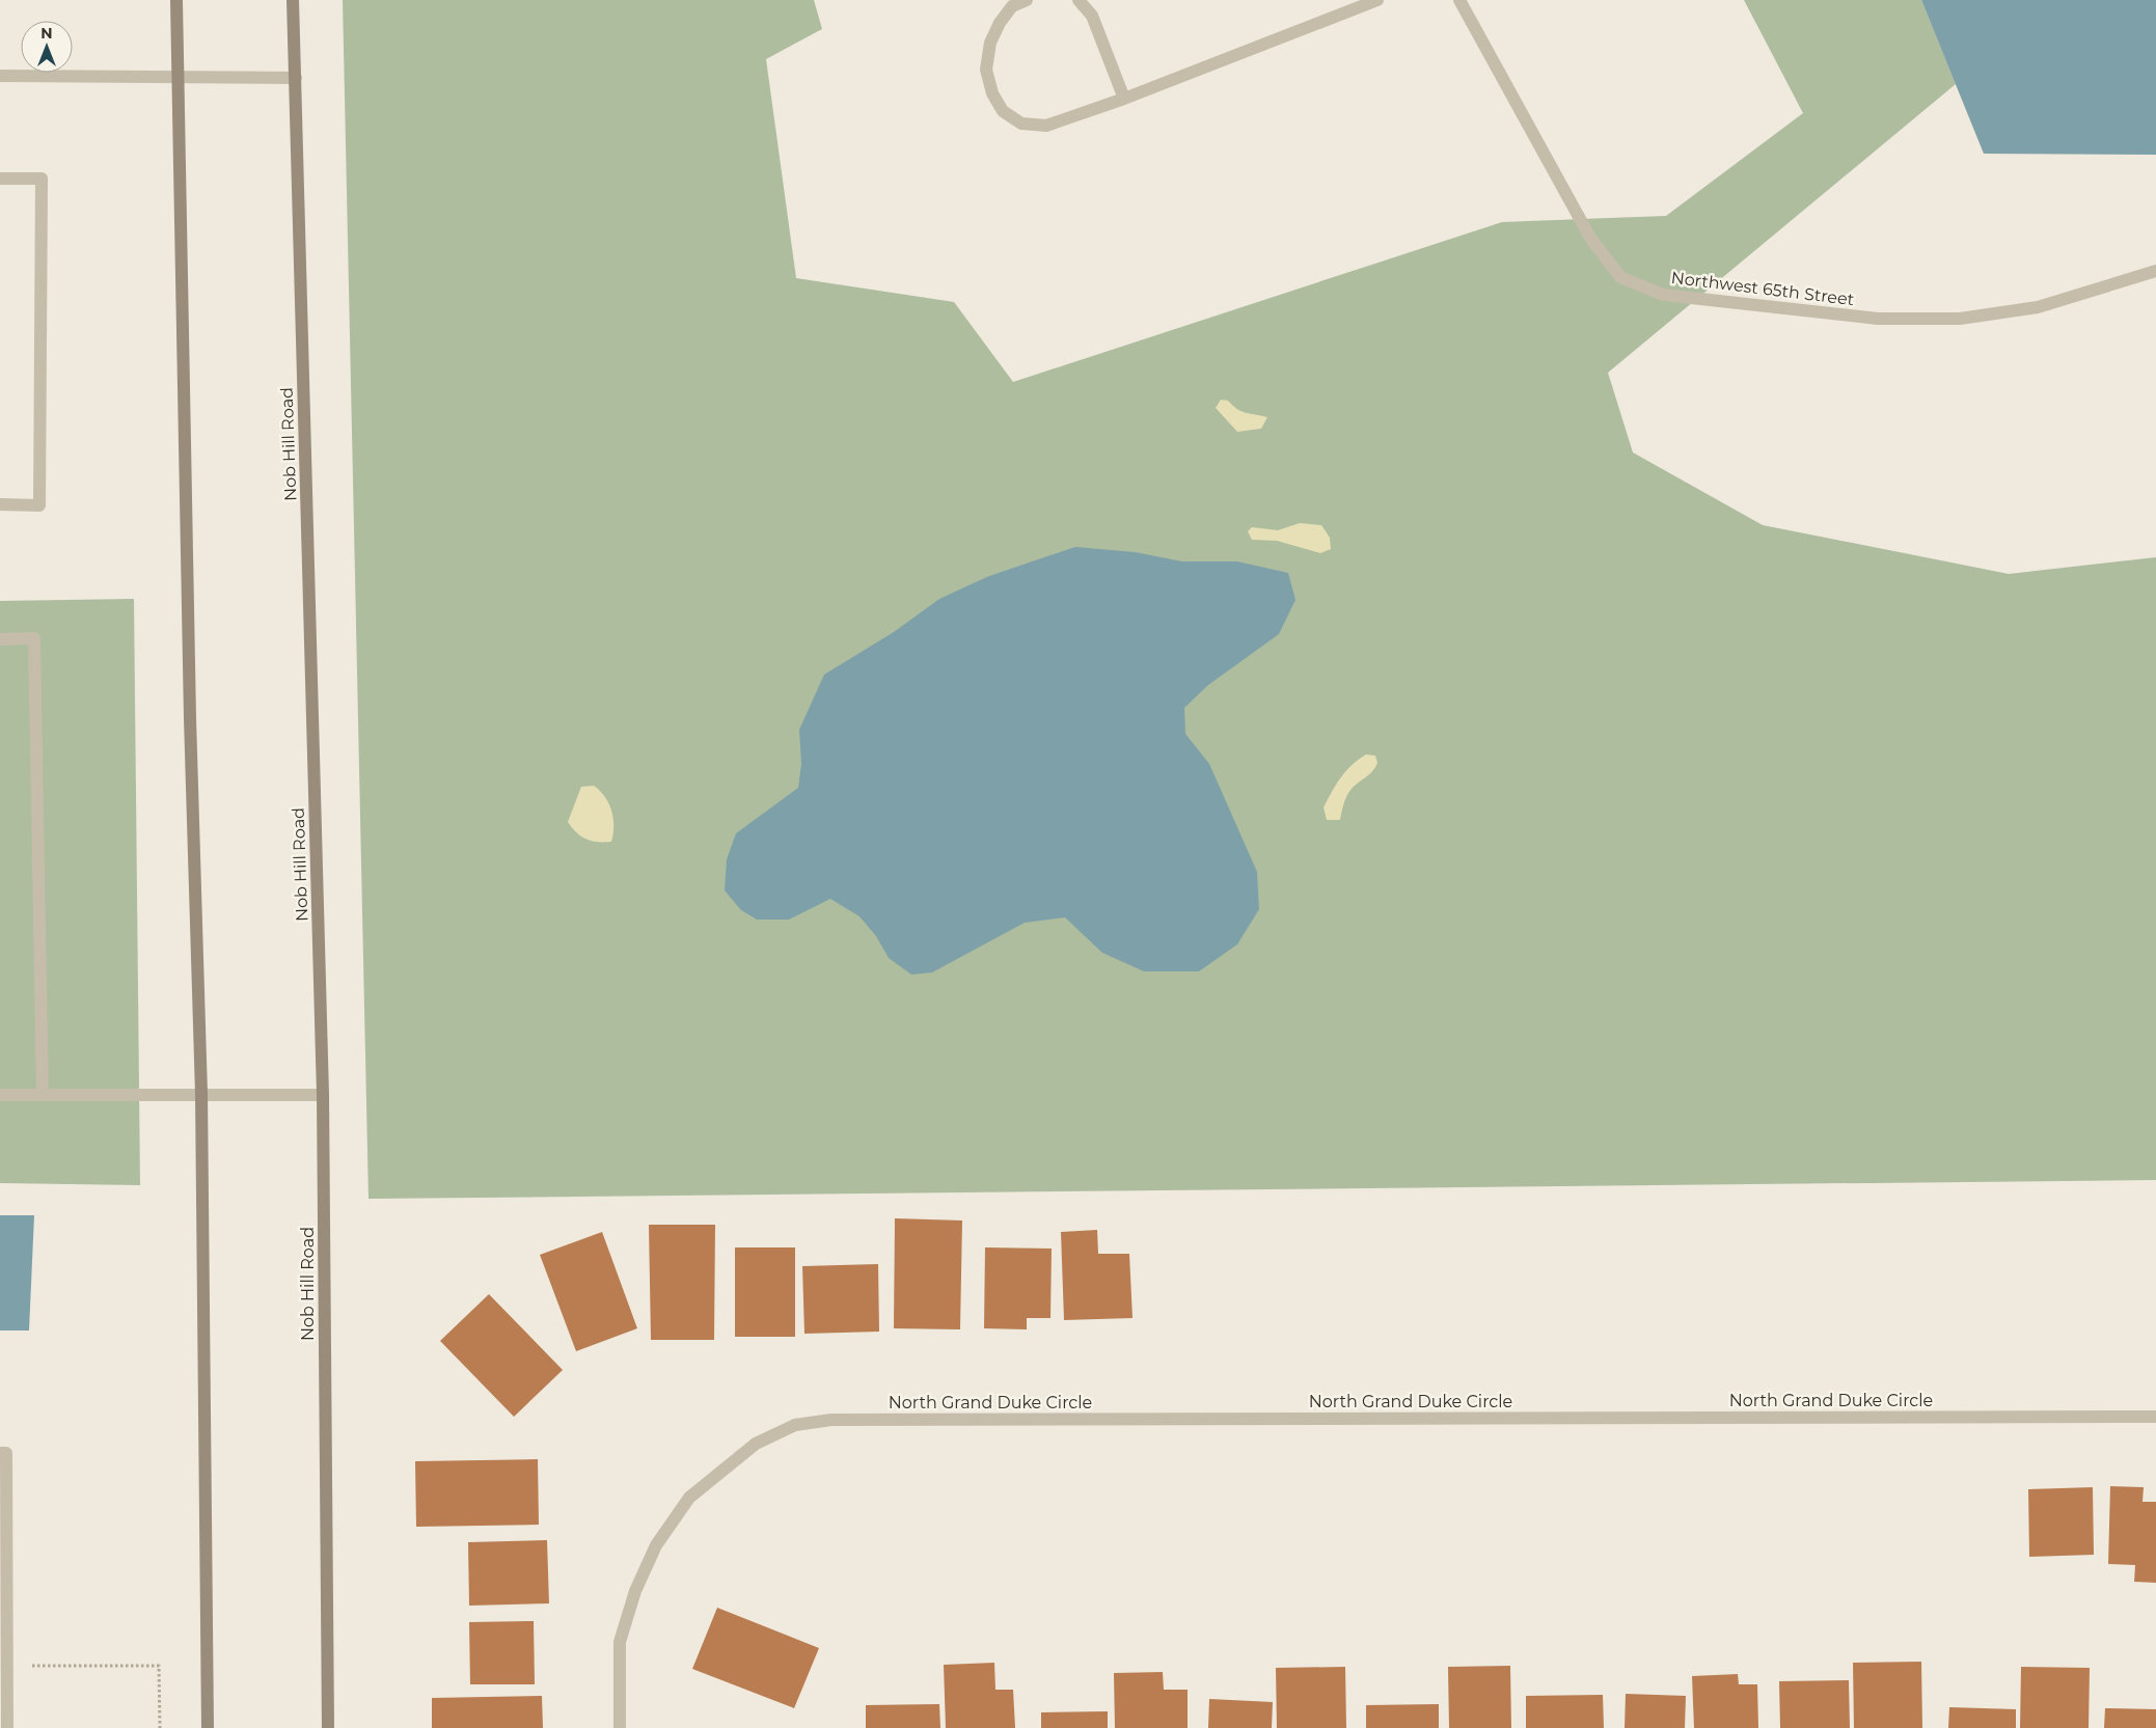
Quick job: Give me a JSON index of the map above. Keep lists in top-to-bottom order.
{
  "streets": {
    "main road": ["Nob Hill Road"],
    "street": ["Northwest 65th Street", "North Grand Duke Circle"]
  },
  "north": "top"
}
